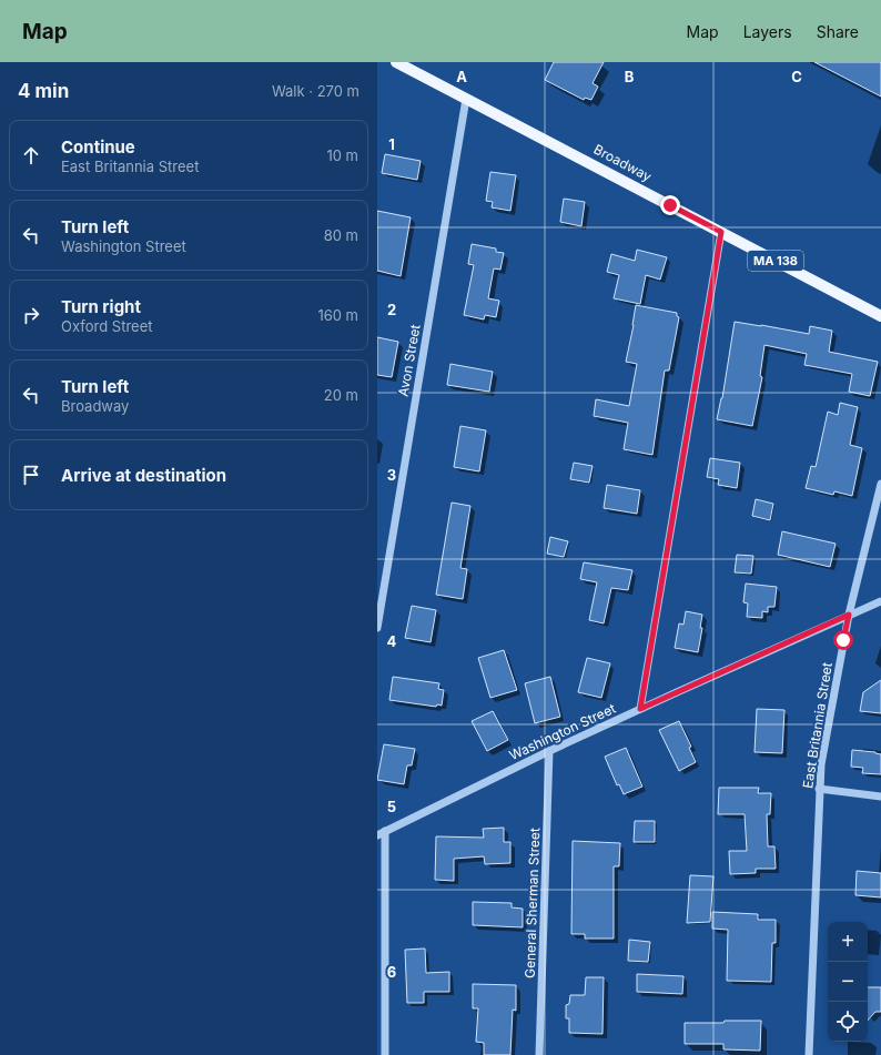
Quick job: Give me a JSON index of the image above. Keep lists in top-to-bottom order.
{
  "streets": {
    "main road": ["Broadway", "MA 138"],
    "street": [
      "Avon Street",
      "East Britannia Street",
      "Washington Street",
      "General Sherman Street"
    ]
  },
  "crossings": [
    ["Broadway", "Avon Street"],
    ["East Britannia Street", "Washington Street"],
    ["Washington Street", "General Sherman Street"]
  ],
  "page": {
    "header": "Map",
    "nav": ["Map", "Layers", "Share"],
    "heading": ["4 min", "Walk · 270 m"],
    "list": [
      ["Continue", "East Britannia Street", "10 m"],
      ["Turn left", "Washington Street", "80 m"],
      ["Turn right", "Oxford Street", "160 m"],
      ["Turn left", "Broadway", "20 m"],
      "Arrive at destination"
    ],
    "map_buttons": ["+", "−"]
  },
  "grid": {
    "columns": ["A", "B", "C"],
    "rows": [
      "1",
      "2",
      "3",
      "4",
      "5",
      "6"
    ]
  }
}
